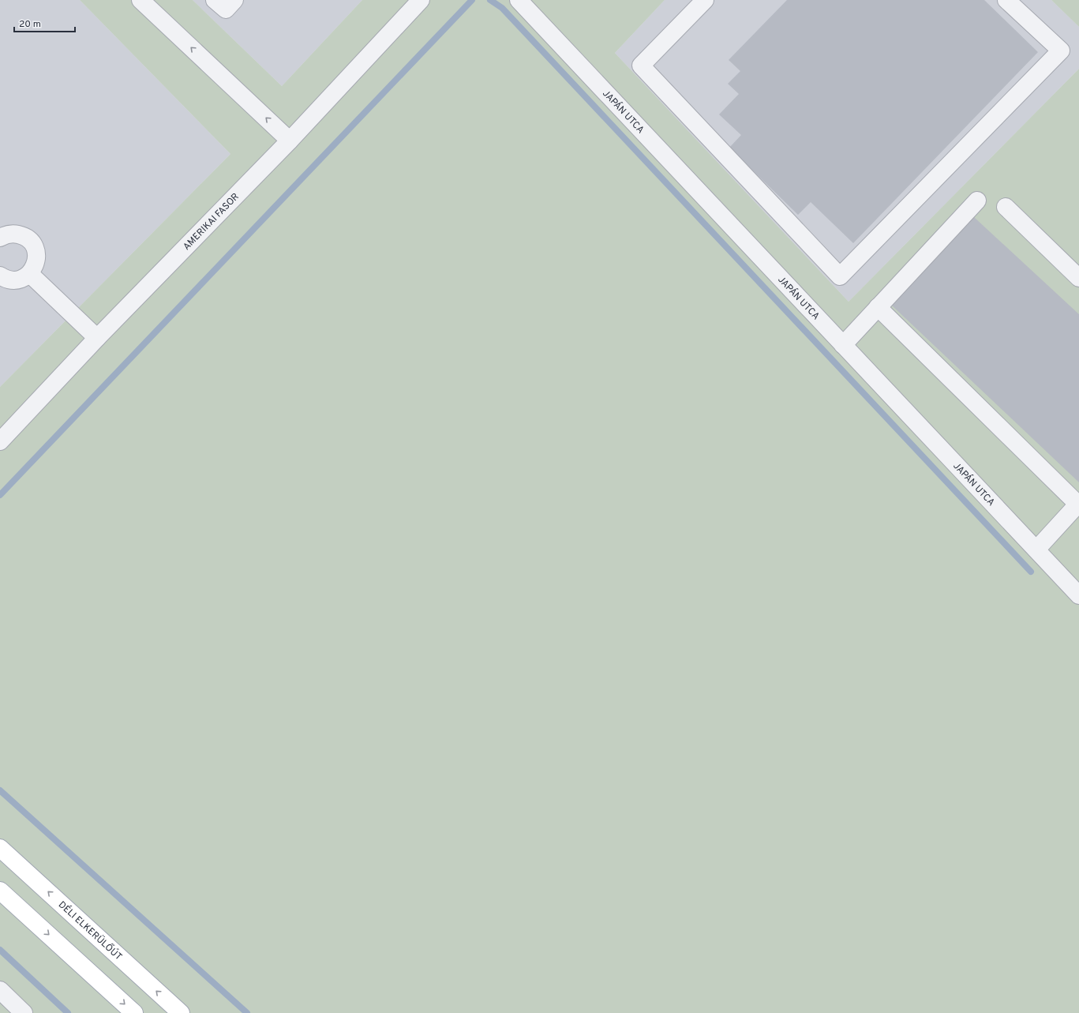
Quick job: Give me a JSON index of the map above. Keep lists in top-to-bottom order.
{
  "streets": {
    "main road": ["DÉLI ELKERÜLŐÚT"],
    "street": ["JAPÁN UTCA", "AMERIKAI FASOR"]
  },
  "scale_bar": "20 m"
}
